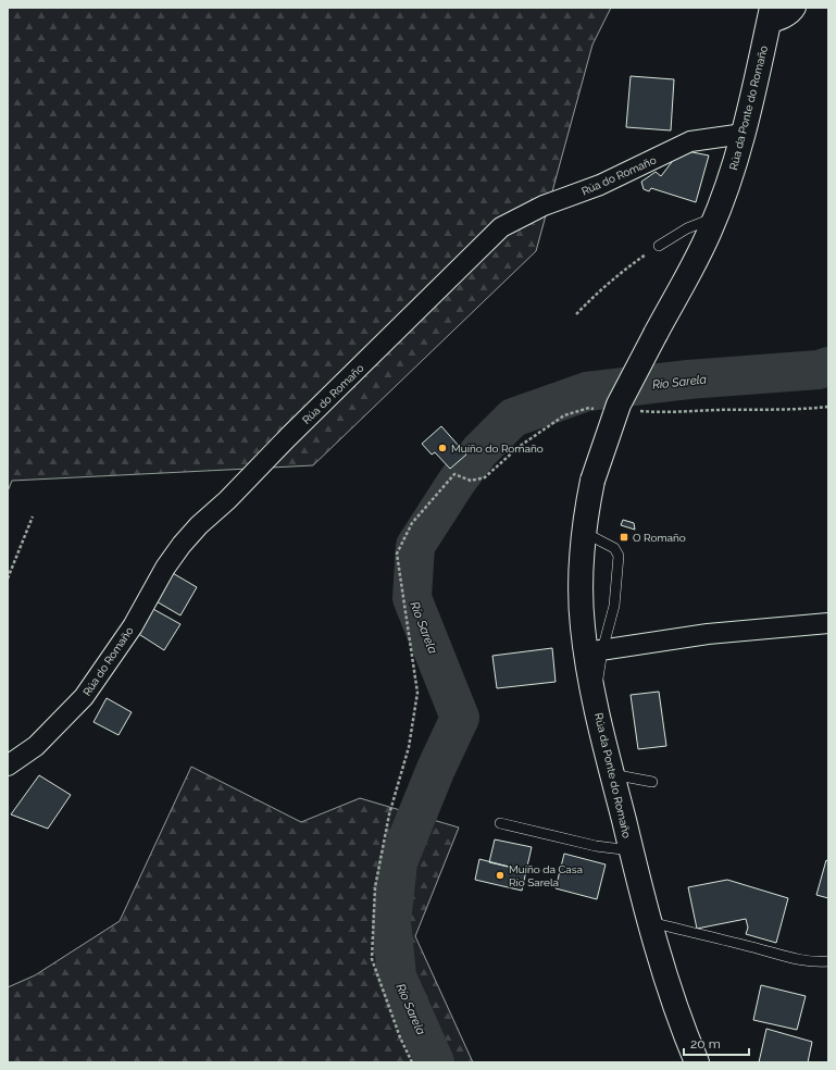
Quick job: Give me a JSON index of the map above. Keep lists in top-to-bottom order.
{
  "streets": {
    "main road": ["Rúa da Ponte do Romaño"],
    "street": ["Rúa do Romaño"]
  },
  "crossings": [
    ["Rúa da Ponte do Romaño", "Rúa do Romaño"]
  ],
  "water": ["Río Sarela"],
  "places": {
    "other": ["Muíño do Romaño", "Muíño da Casa Río Sarela"],
    "transit": ["O Romaño"]
  },
  "scale_bar": "20 m"
}
